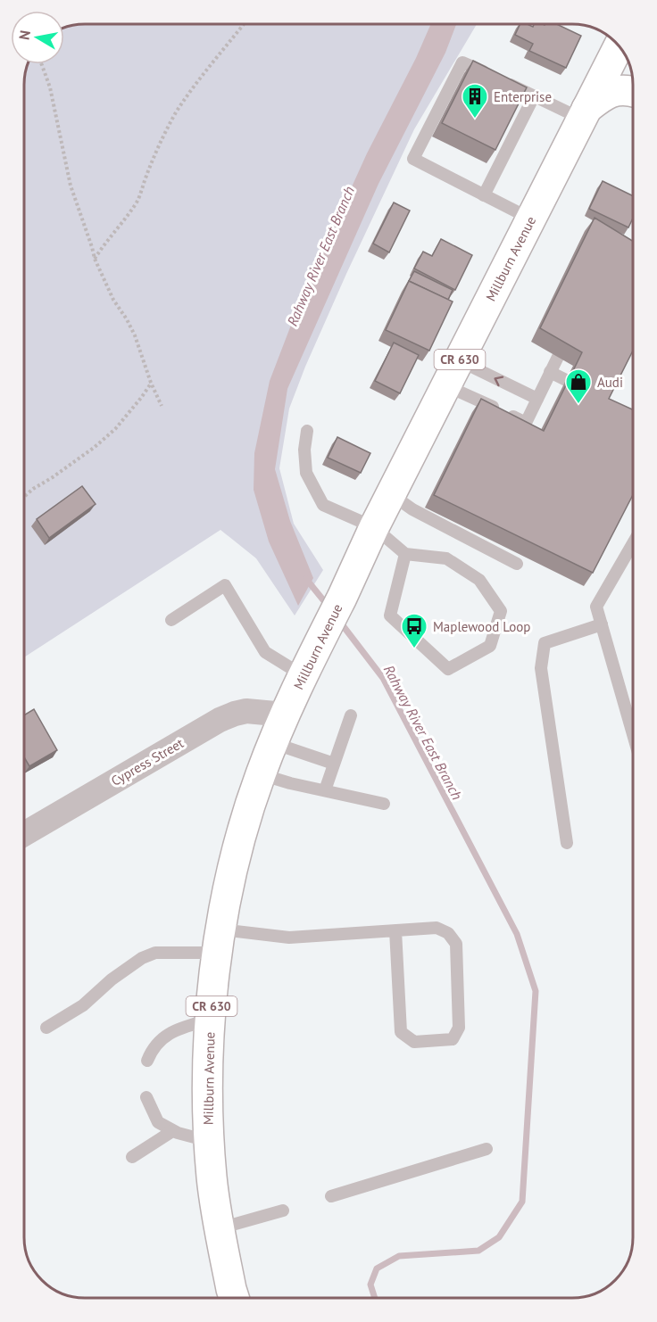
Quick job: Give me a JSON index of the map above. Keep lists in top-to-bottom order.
{
  "streets": {
    "main road": ["Millburn Avenue", "CR 630"],
    "street": ["Cypress Street"]
  },
  "crossings": [
    ["Millburn Avenue", "Cypress Street"]
  ],
  "water": ["Rahway River East Branch"],
  "places": {
    "building": ["Enterprise"],
    "shop": ["Audi"],
    "bus stop": ["Maplewood Loop"]
  },
  "north": "left"
}
